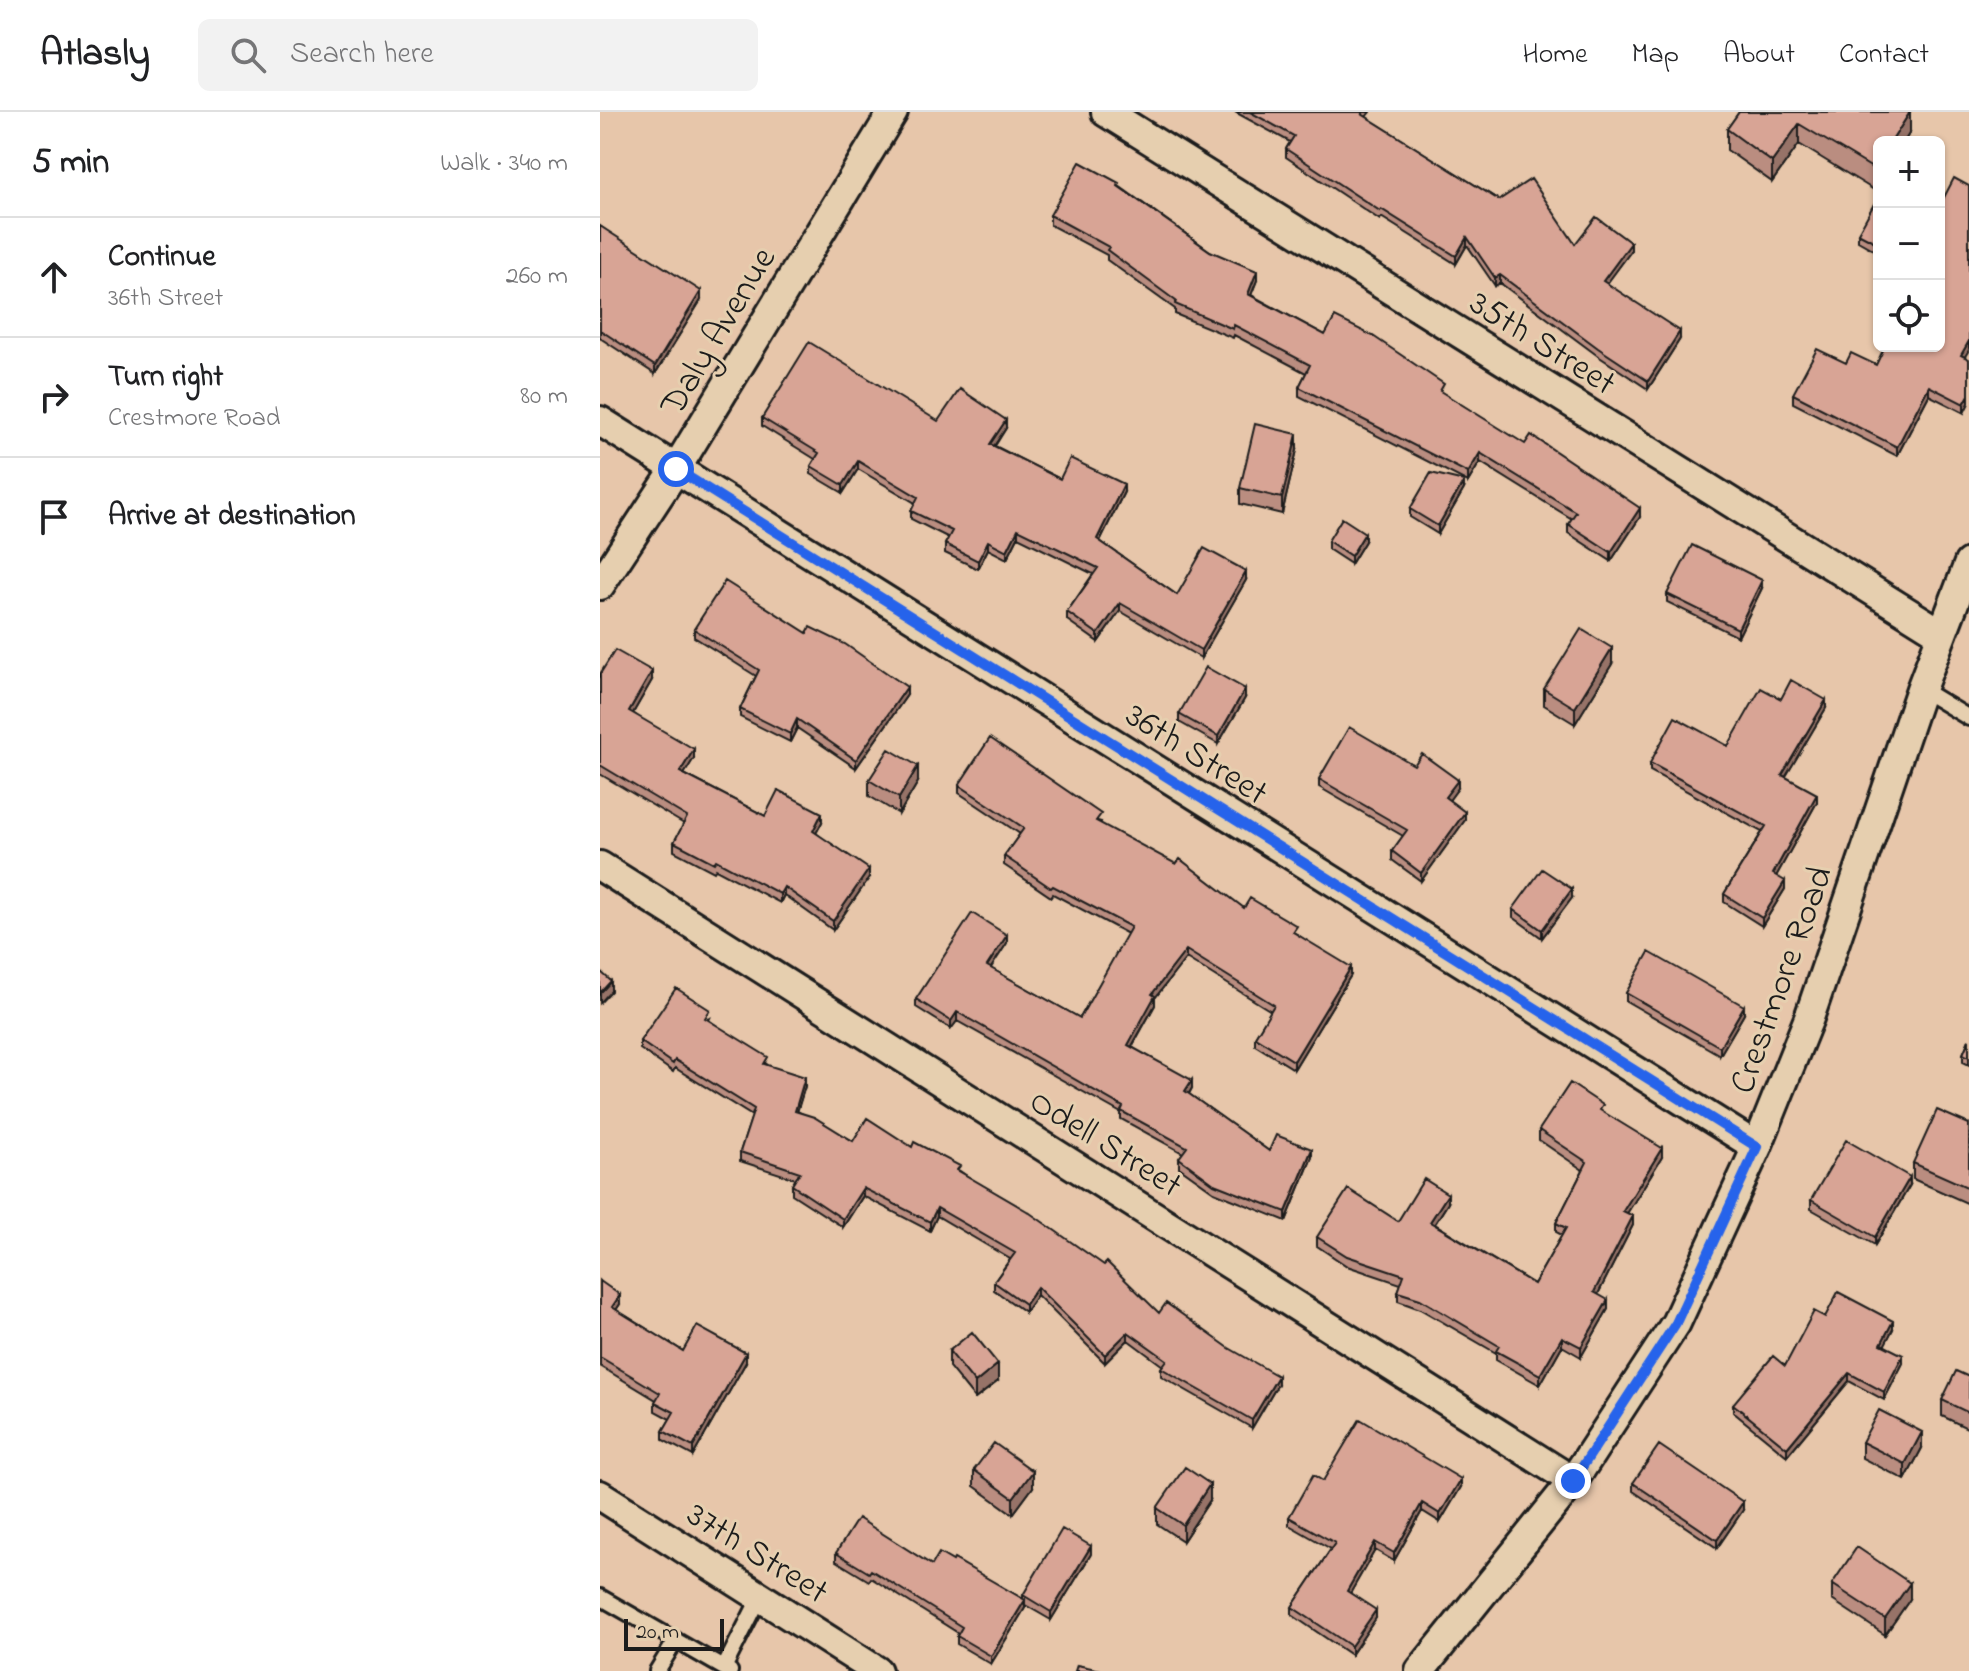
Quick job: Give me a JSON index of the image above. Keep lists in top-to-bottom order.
{
  "streets": {
    "street": [
      "Daly Avenue",
      "35th Street",
      "36th Street",
      "Crestmore Road",
      "Odell Street",
      "37th Street"
    ]
  },
  "crossings": [
    ["Daly Avenue", "36th Street"],
    ["35th Street", "Crestmore Road"],
    ["36th Street", "Crestmore Road"],
    ["Crestmore Road", "Odell Street"]
  ],
  "scale_bar": "20 m",
  "page": {
    "header": "Atlasly",
    "search": "Search here",
    "nav": [
      "Home",
      "Map",
      "About",
      "Contact"
    ],
    "heading": ["5 min", "Walk · 340 m"],
    "map_buttons": ["+", "−"],
    "list": [
      ["Continue", "36th Street", "260 m"],
      ["Turn right", "Crestmore Road", "80 m"],
      "Arrive at destination"
    ],
    "scale": "20 m"
  }
}
